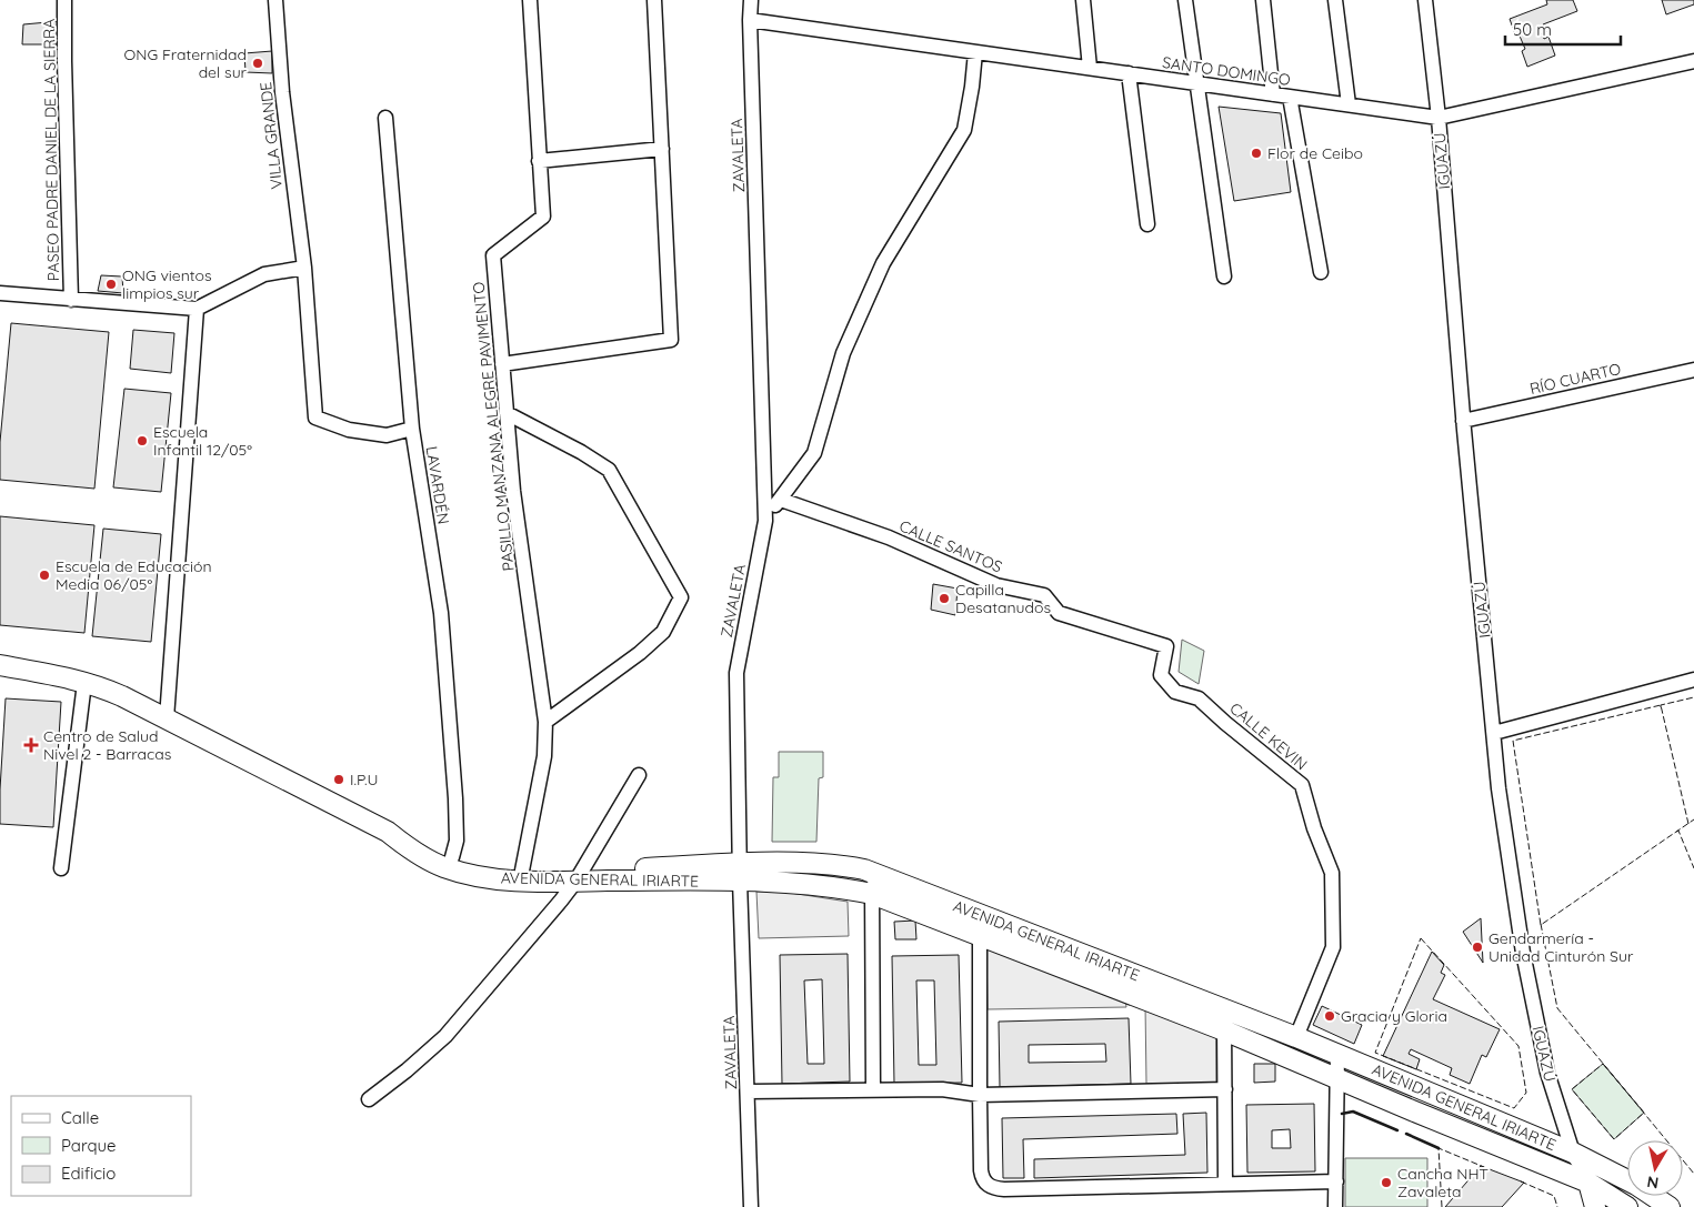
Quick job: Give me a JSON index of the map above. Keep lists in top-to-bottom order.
{
  "streets": {
    "main road": ["IGUAZÚ", "AVENIDA GENERAL IRIARTE"],
    "street": [
      "SANTO DOMINGO",
      "VILLA GRANDE",
      "PASEO PADRE DANIEL DE LA SIERRA",
      "ZAVALETA",
      "RÍO CUARTO",
      "PASILLO MANZANA ALEGRE PAVIMENTO",
      "LAVARDÉN",
      "CALLE SANTOS",
      "CALLE KEVIN"
    ]
  },
  "crossings": [
    ["SANTO DOMINGO", "ZAVALETA"],
    ["SANTO DOMINGO", "IGUAZÚ"],
    ["VILLA GRANDE", "LAVARDÉN"],
    ["ZAVALETA", "AVENIDA GENERAL IRIARTE"],
    ["IGUAZÚ", "RÍO CUARTO"],
    ["IGUAZÚ", "AVENIDA GENERAL IRIARTE"],
    ["PASILLO MANZANA ALEGRE PAVIMENTO", "AVENIDA GENERAL IRIARTE"],
    ["LAVARDÉN", "AVENIDA GENERAL IRIARTE"],
    ["CALLE SANTOS", "CALLE KEVIN"],
    ["CALLE KEVIN", "AVENIDA GENERAL IRIARTE"]
  ],
  "places": {
    "other": [
      "ONG Fraternidad del sur",
      "Flor de Ceibo",
      "ONG vientos limpios sur",
      "Escuela Infantil 12/05°",
      "Escuela de Educación Media 06/05°",
      "Capilla Desatanudos",
      "I.P.U",
      "Gendarmería - Unidad Cinturón Sur",
      "Gracia y Gloria",
      "Cancha NHT Zavaleta"
    ],
    "health": ["Centro de Salud Nivel 2 - Barracas"]
  },
  "legend": ["Calle", "Parque", "Edificio"],
  "scale_bar": "50 m",
  "north": "bottom"
}
